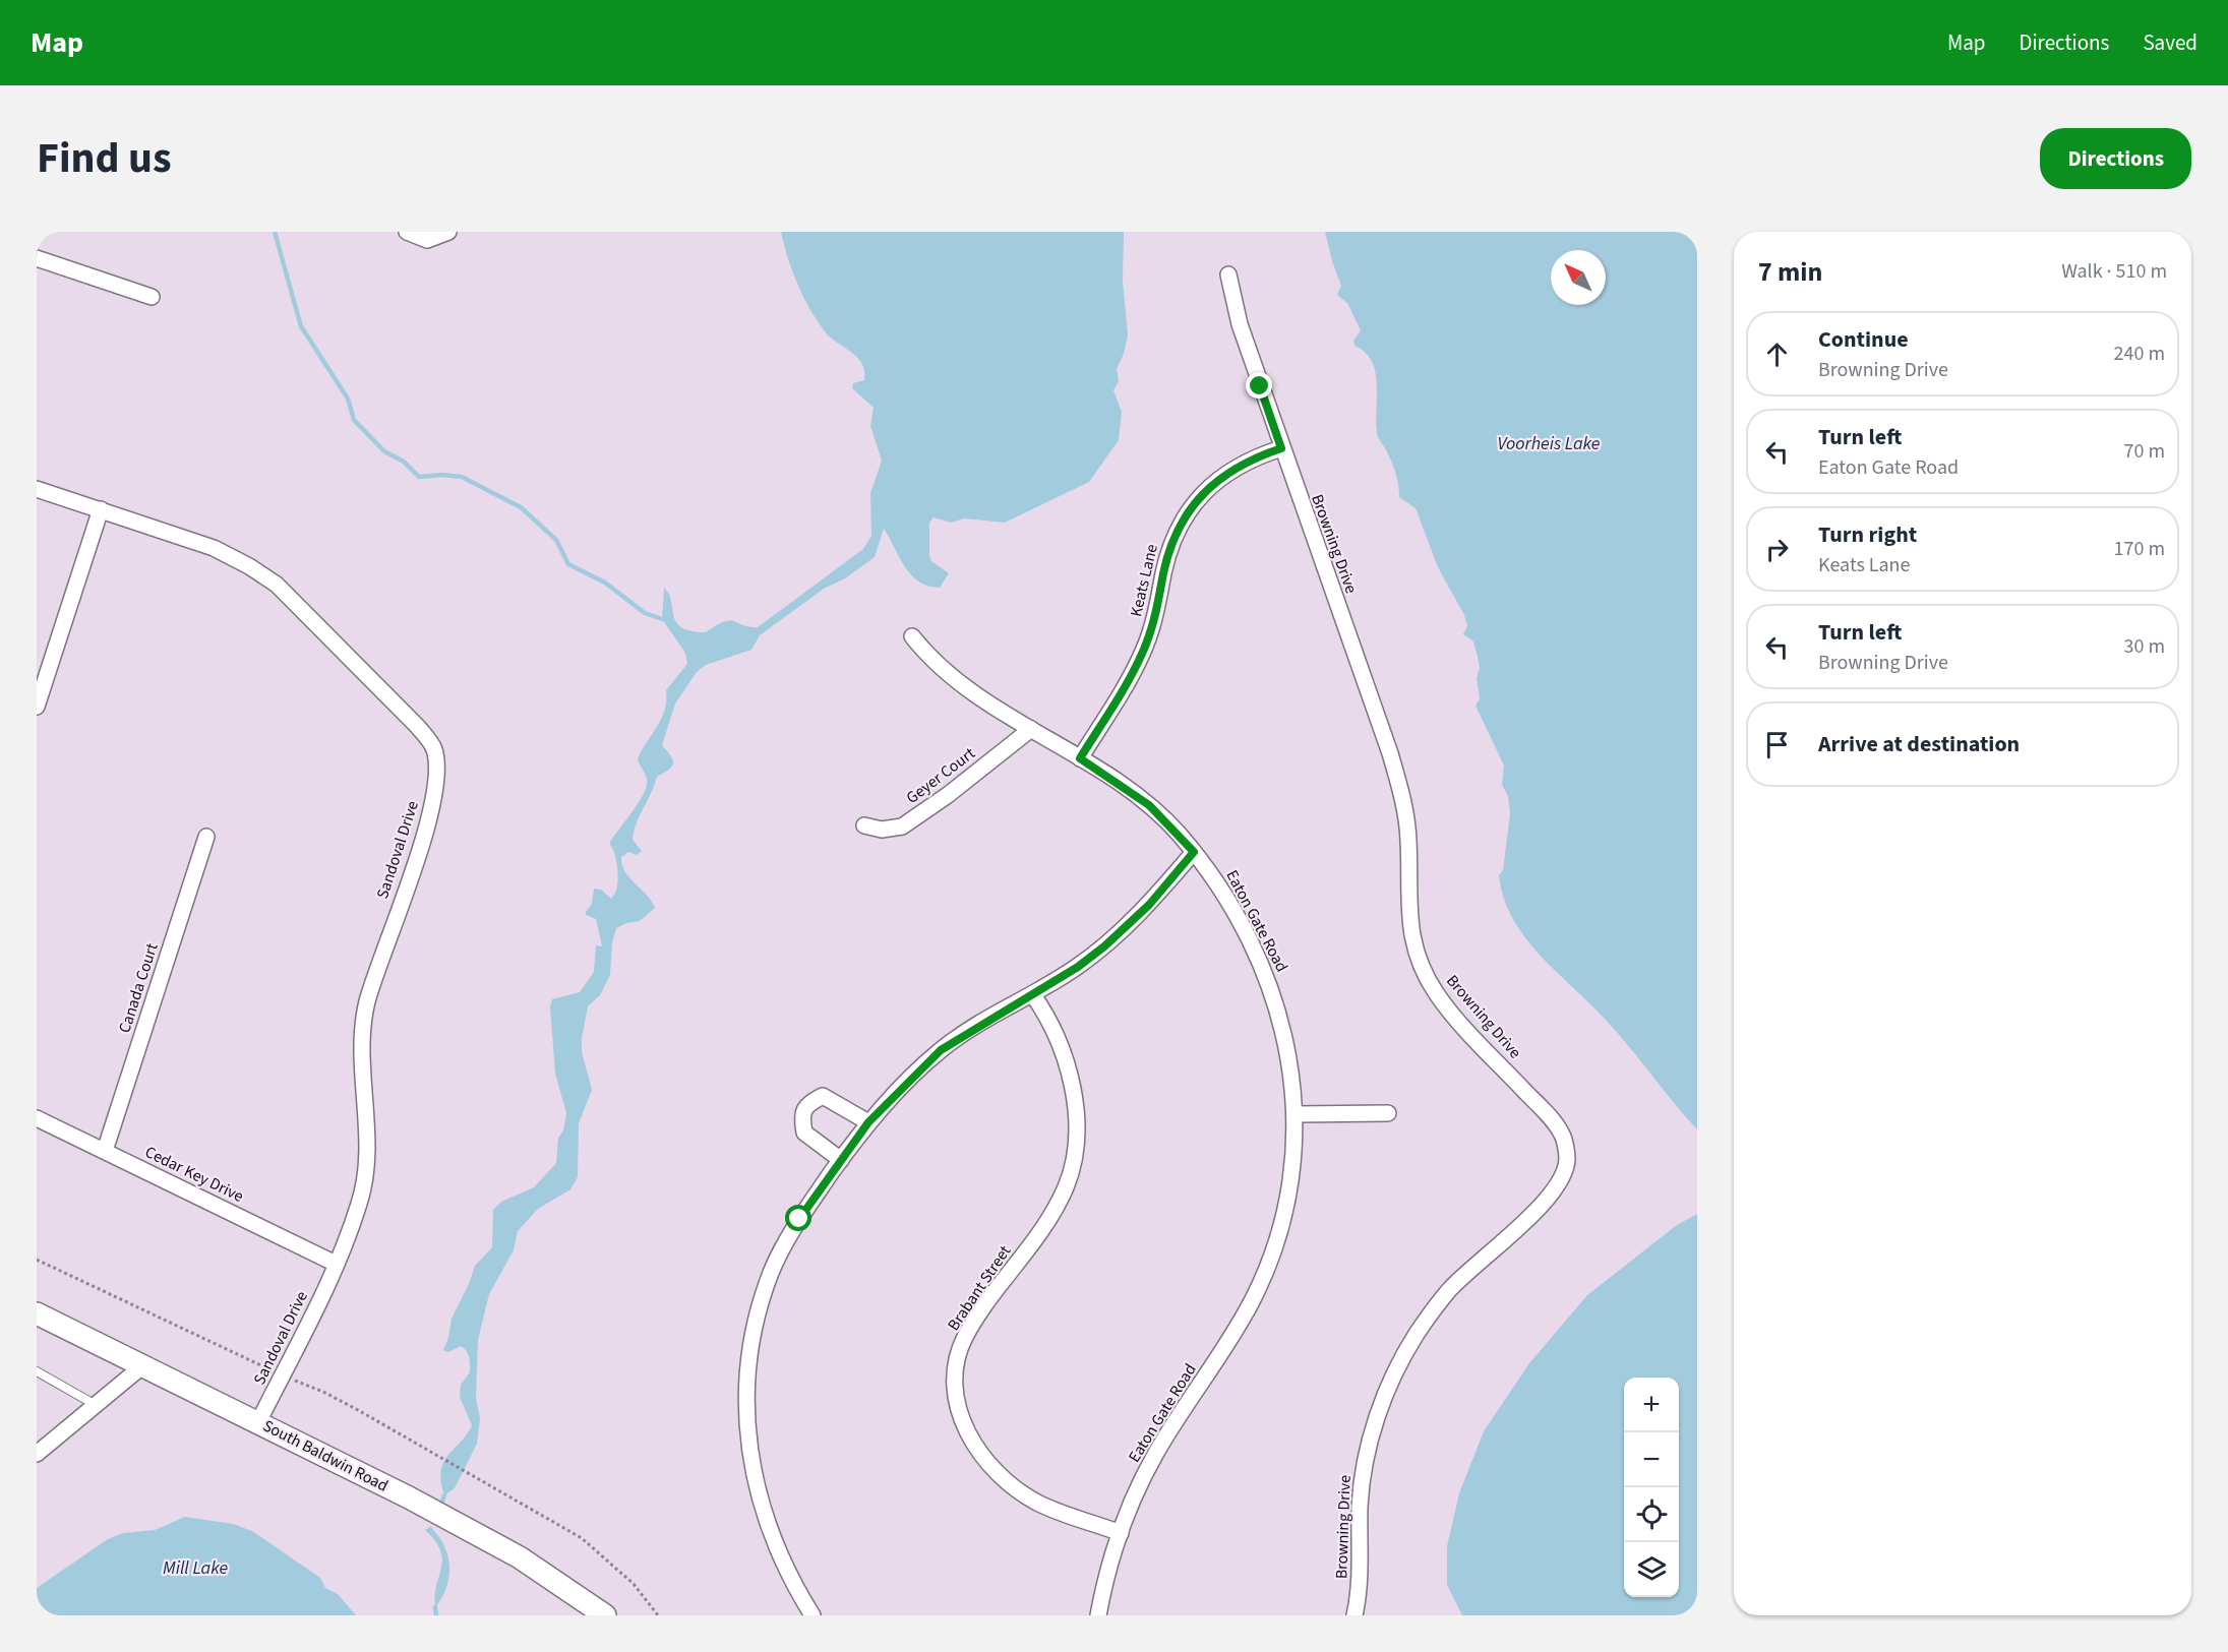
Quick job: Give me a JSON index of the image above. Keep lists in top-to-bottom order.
{
  "streets": {
    "main road": ["South Baldwin Road"],
    "street": [
      "Browning Drive",
      "Keats Lane",
      "Geyer Court",
      "Sandoval Drive",
      "Eaton Gate Road",
      "Canada Court",
      "Cedar Key Drive",
      "Brabant Street"
    ]
  },
  "crossings": [
    ["Browning Drive", "Keats Lane"],
    ["Keats Lane", "Eaton Gate Road"],
    ["Geyer Court", "Eaton Gate Road"],
    ["Sandoval Drive", "Cedar Key Drive"],
    ["Sandoval Drive", "South Baldwin Road"],
    ["Eaton Gate Road", "Brabant Street"],
    ["Canada Court", "Cedar Key Drive"]
  ],
  "water": ["Voorheis Lake", "Mill Lake"],
  "north": "top left",
  "page": {
    "header": "Map",
    "nav": ["Map", "Directions", "Saved"],
    "title": "Find us",
    "buttons": "Directions",
    "heading": ["7 min", "Walk · 510 m"],
    "list": [
      ["Continue", "Browning Drive", "240 m"],
      ["Turn left", "Eaton Gate Road", "70 m"],
      ["Turn right", "Keats Lane", "170 m"],
      ["Turn left", "Browning Drive", "30 m"],
      "Arrive at destination"
    ],
    "map_buttons": ["+", "−"]
  }
}
